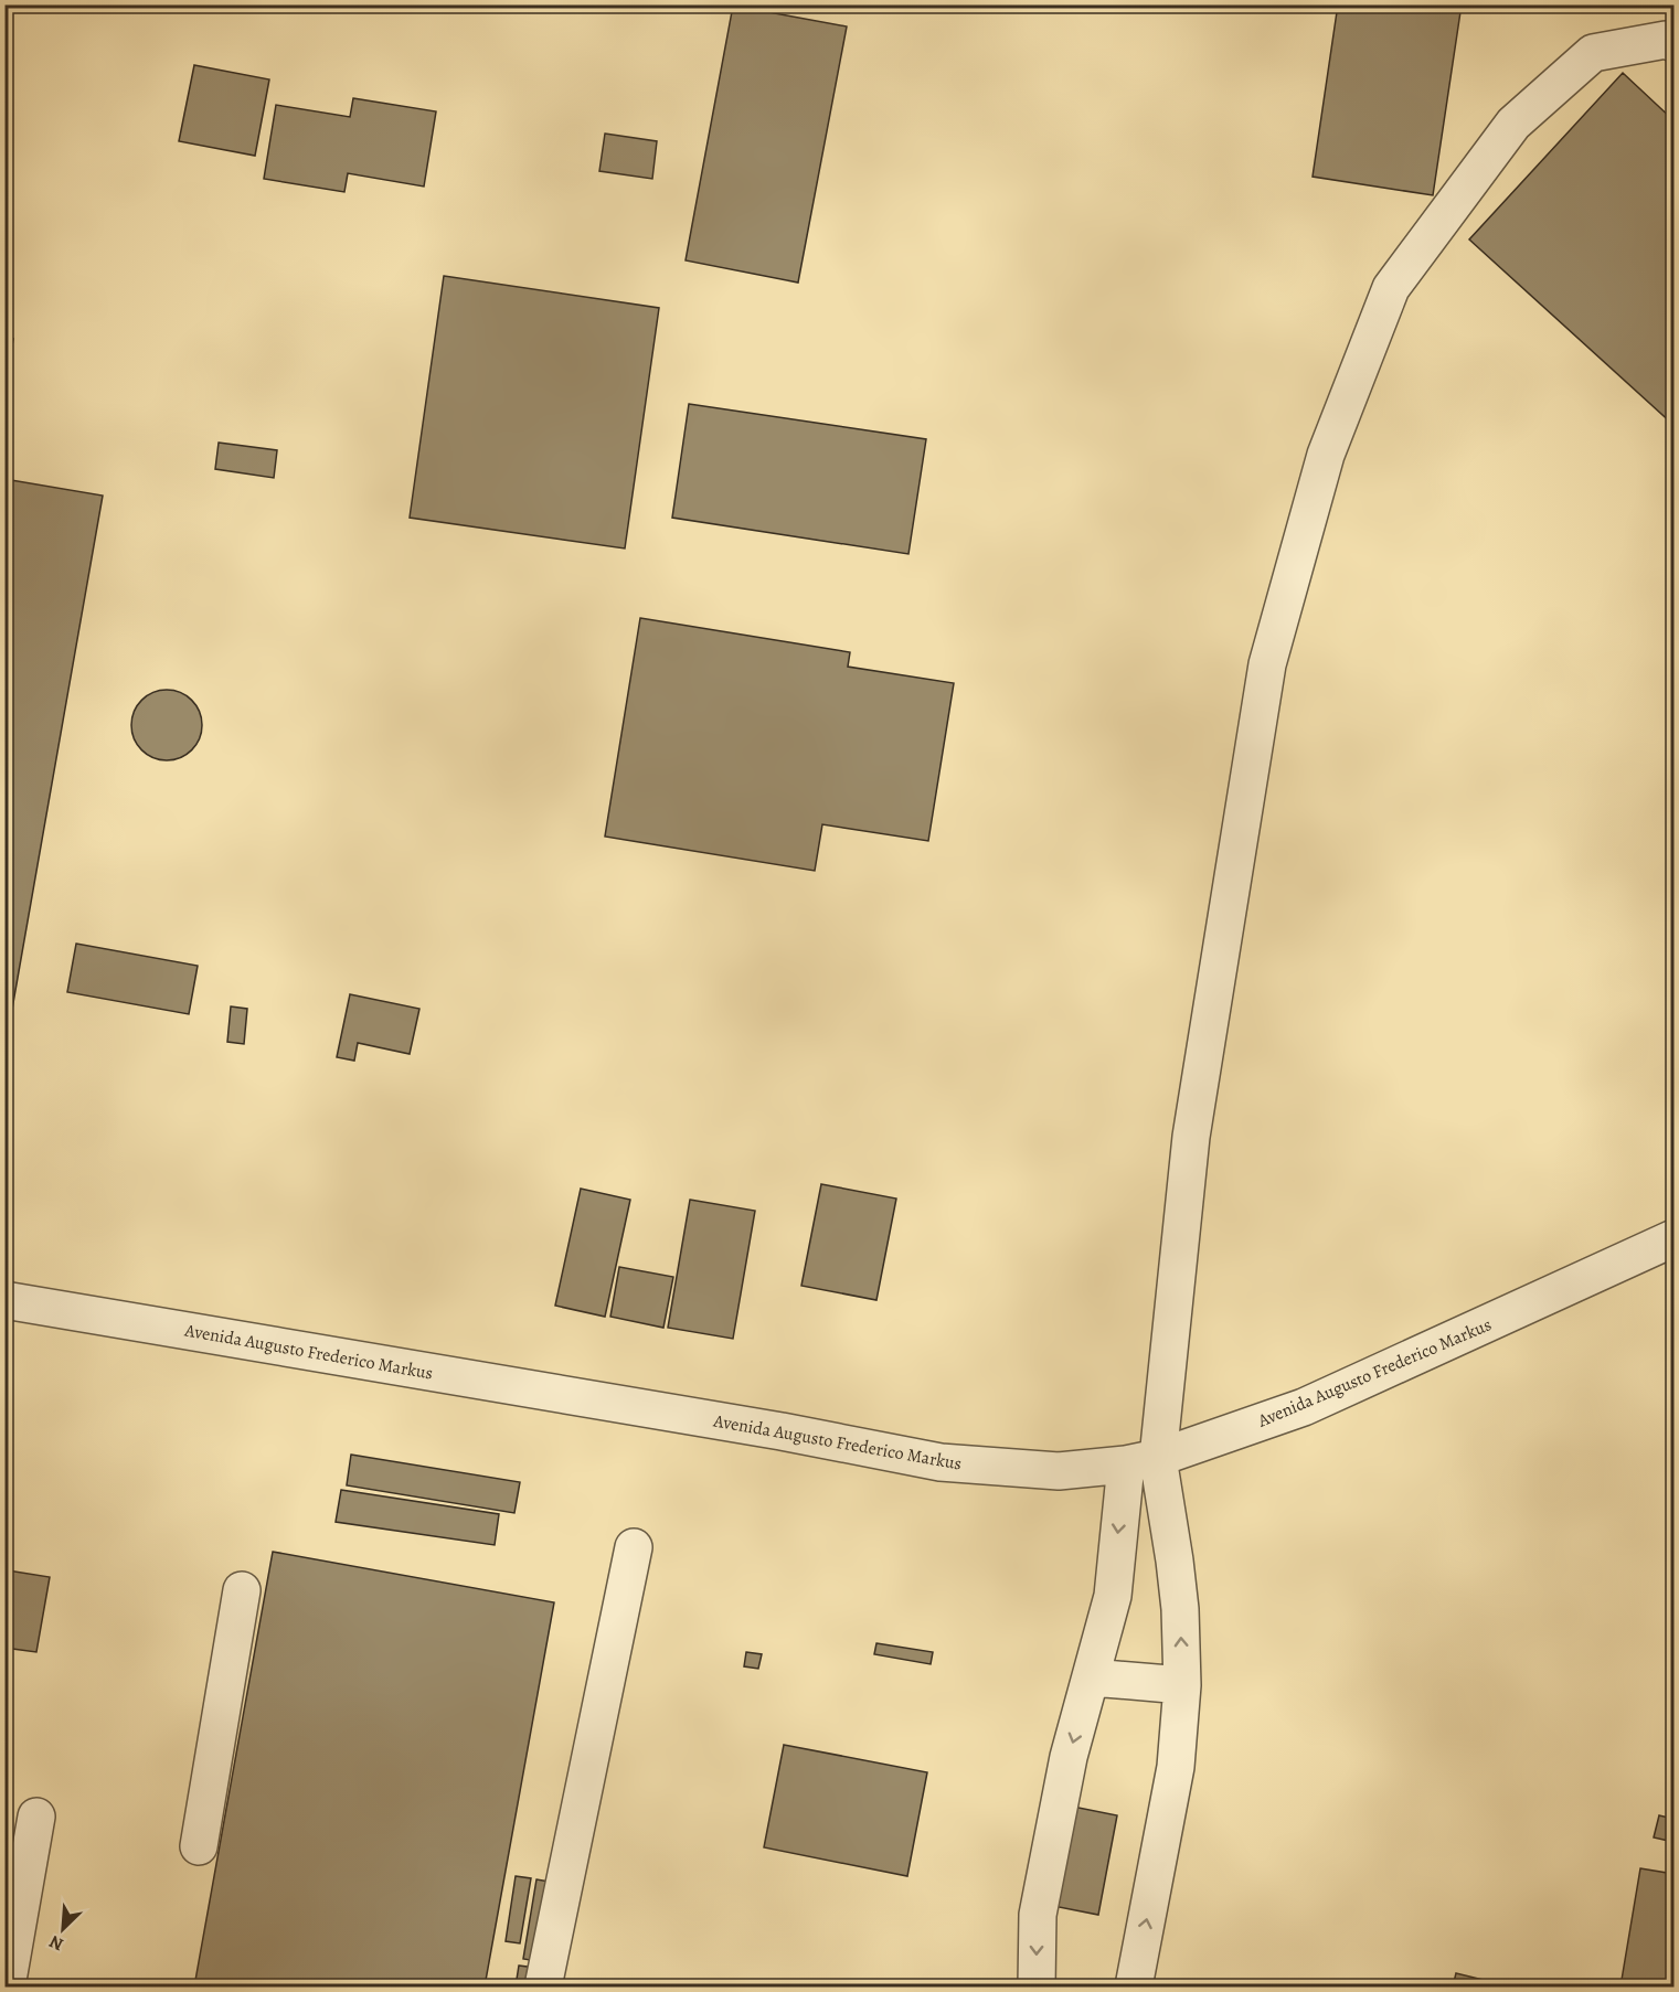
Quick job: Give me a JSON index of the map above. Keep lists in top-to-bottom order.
{
  "streets": {
    "street": ["Avenida Augusto Frederico Markus"]
  },
  "north": "bottom left"
}
